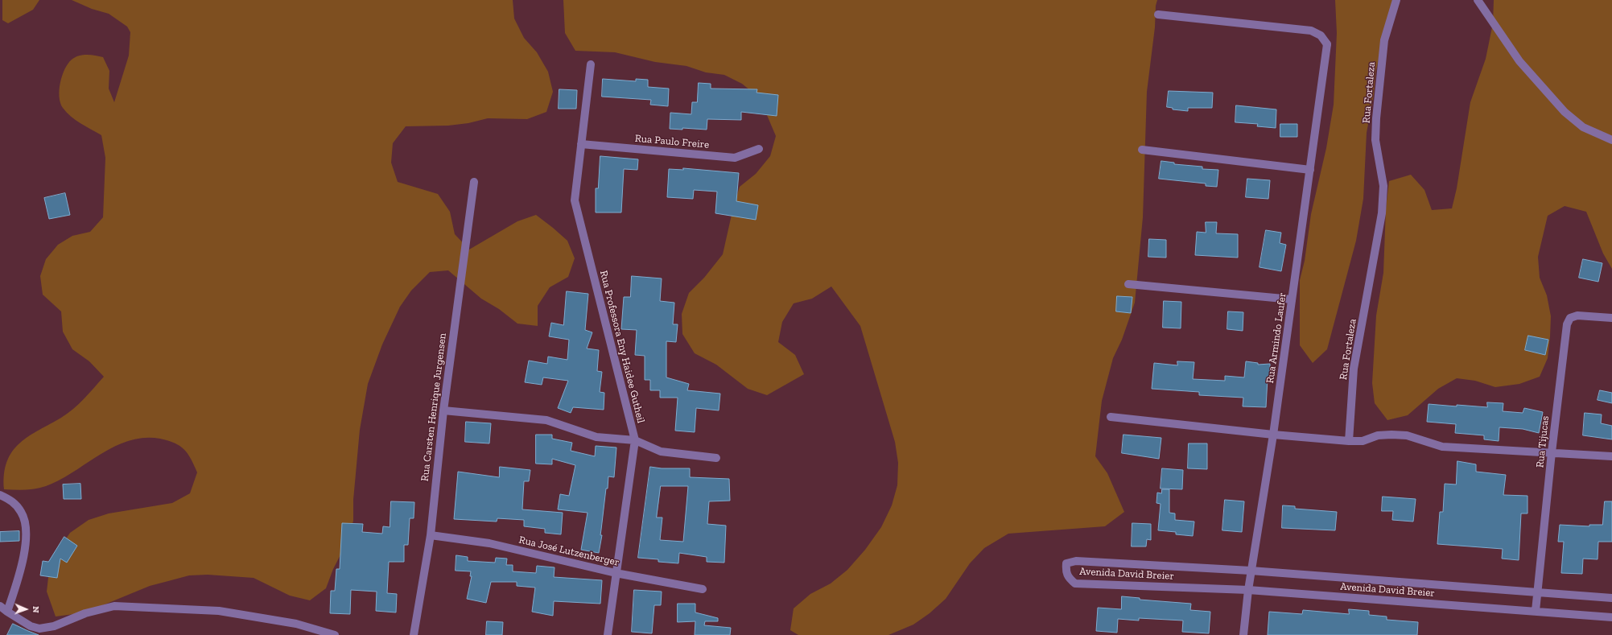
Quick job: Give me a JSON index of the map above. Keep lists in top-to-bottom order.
{
  "streets": {
    "street": [
      "Rua Fortaleza",
      "Rua Paulo Freire",
      "Rua Armindo Laufer",
      "Rua Professora Eny Haidee Gutheil",
      "Rua Carsten Henrique Jurgensen",
      "Rua Tijucas",
      "Rua José Lutzenberger",
      "Avenida David Breier"
    ]
  },
  "crossings": [
    ["Rua Paulo Freire", "Rua Professora Eny Haidee Gutheil"],
    ["Rua Armindo Laufer", "Avenida David Breier"],
    ["Rua Professora Eny Haidee Gutheil", "Rua José Lutzenberger"],
    ["Rua Carsten Henrique Jurgensen", "Rua José Lutzenberger"],
    ["Rua Tijucas", "Avenida David Breier"]
  ],
  "north": "right"
}
